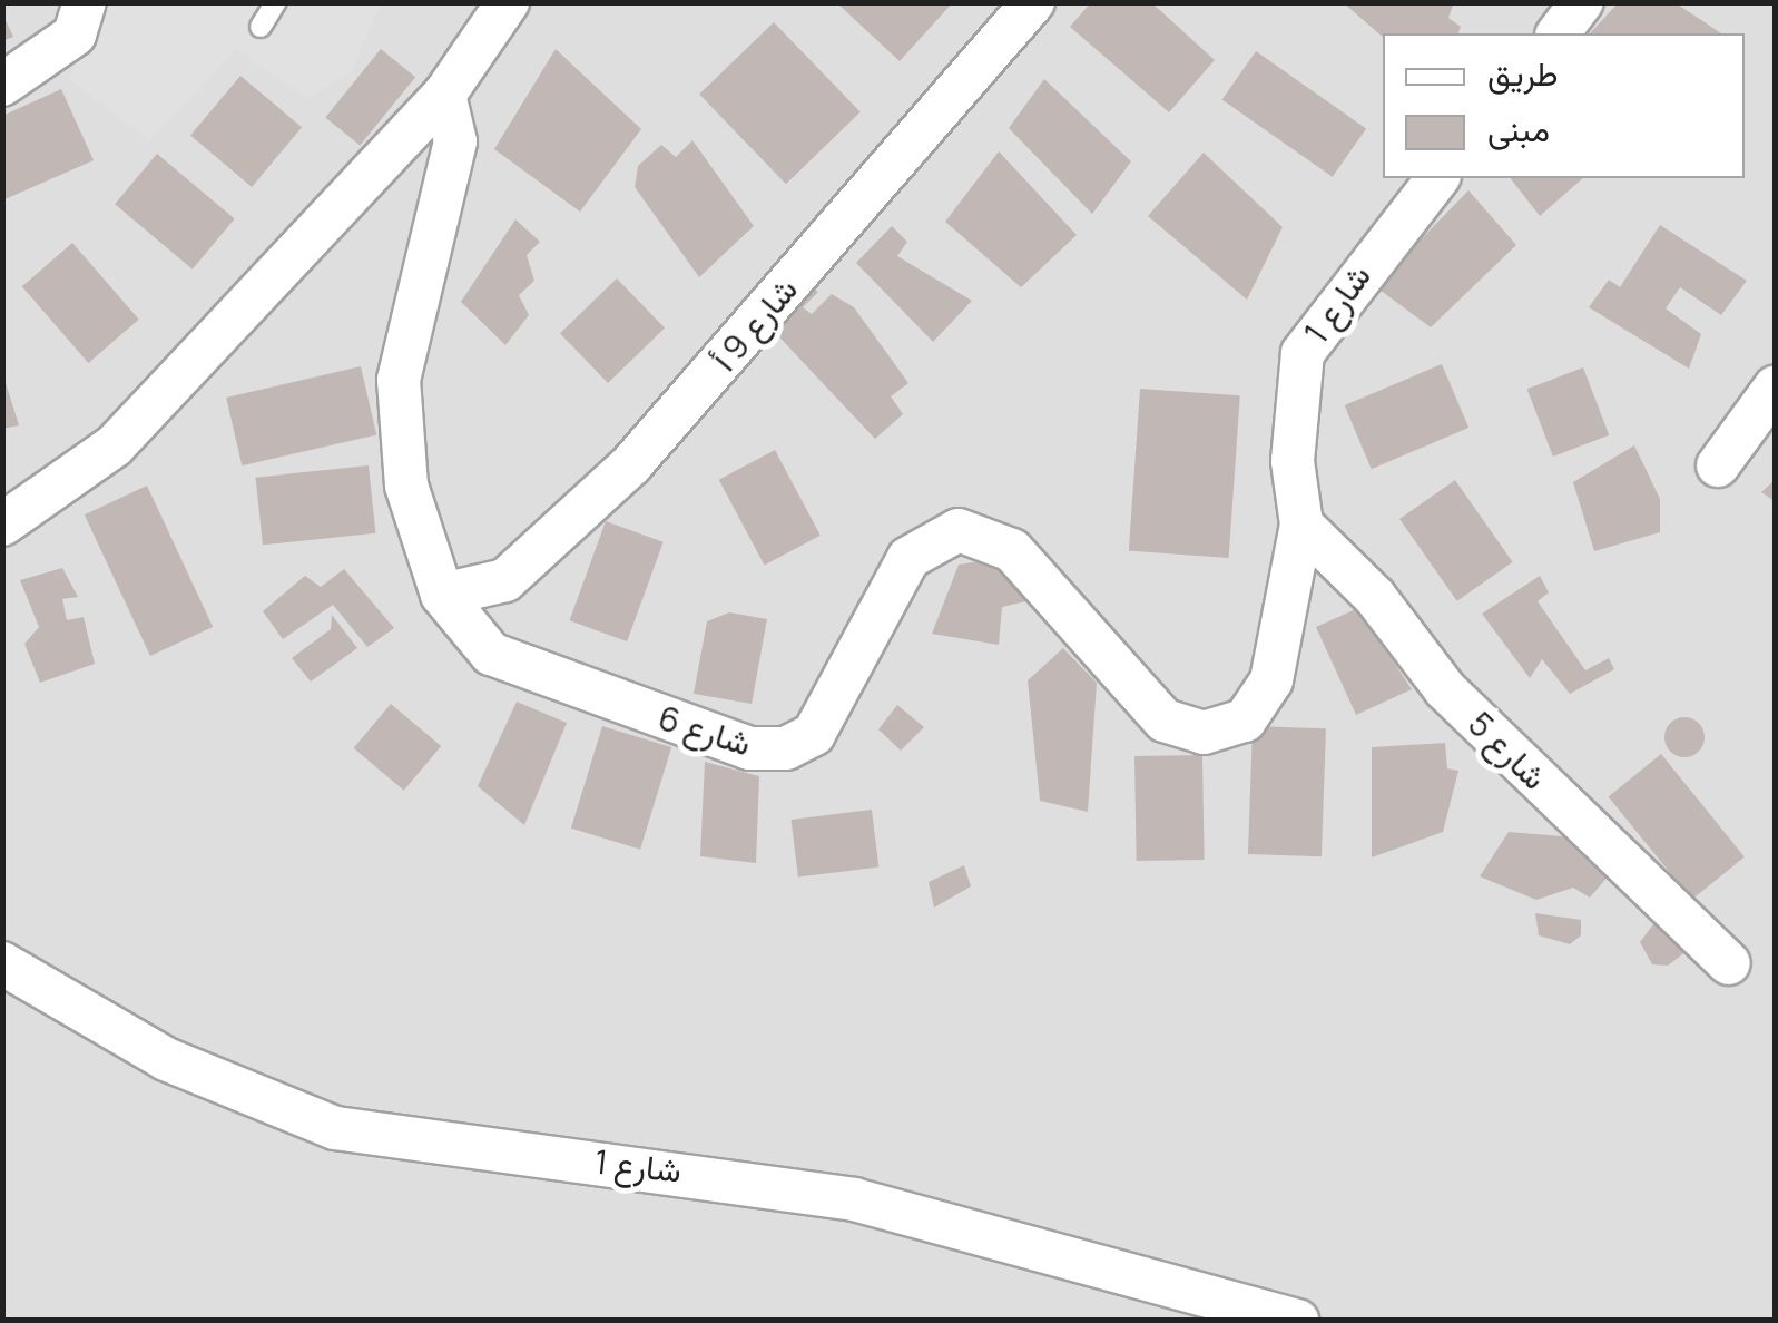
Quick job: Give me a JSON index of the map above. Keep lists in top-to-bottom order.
{
  "streets": {
    "street": [
      "شارع 1",
      "شارع 9 أ",
      "شارع 6",
      "شارع 5"
    ]
  },
  "crossings": [
    ["شارع 1", "شارع 6"],
    ["شارع 1", "شارع 5"],
    ["شارع 9 أ", "شارع 6"],
    ["شارع 6", "شارع 5"]
  ],
  "legend": ["طريق", "مبنى"]
}
